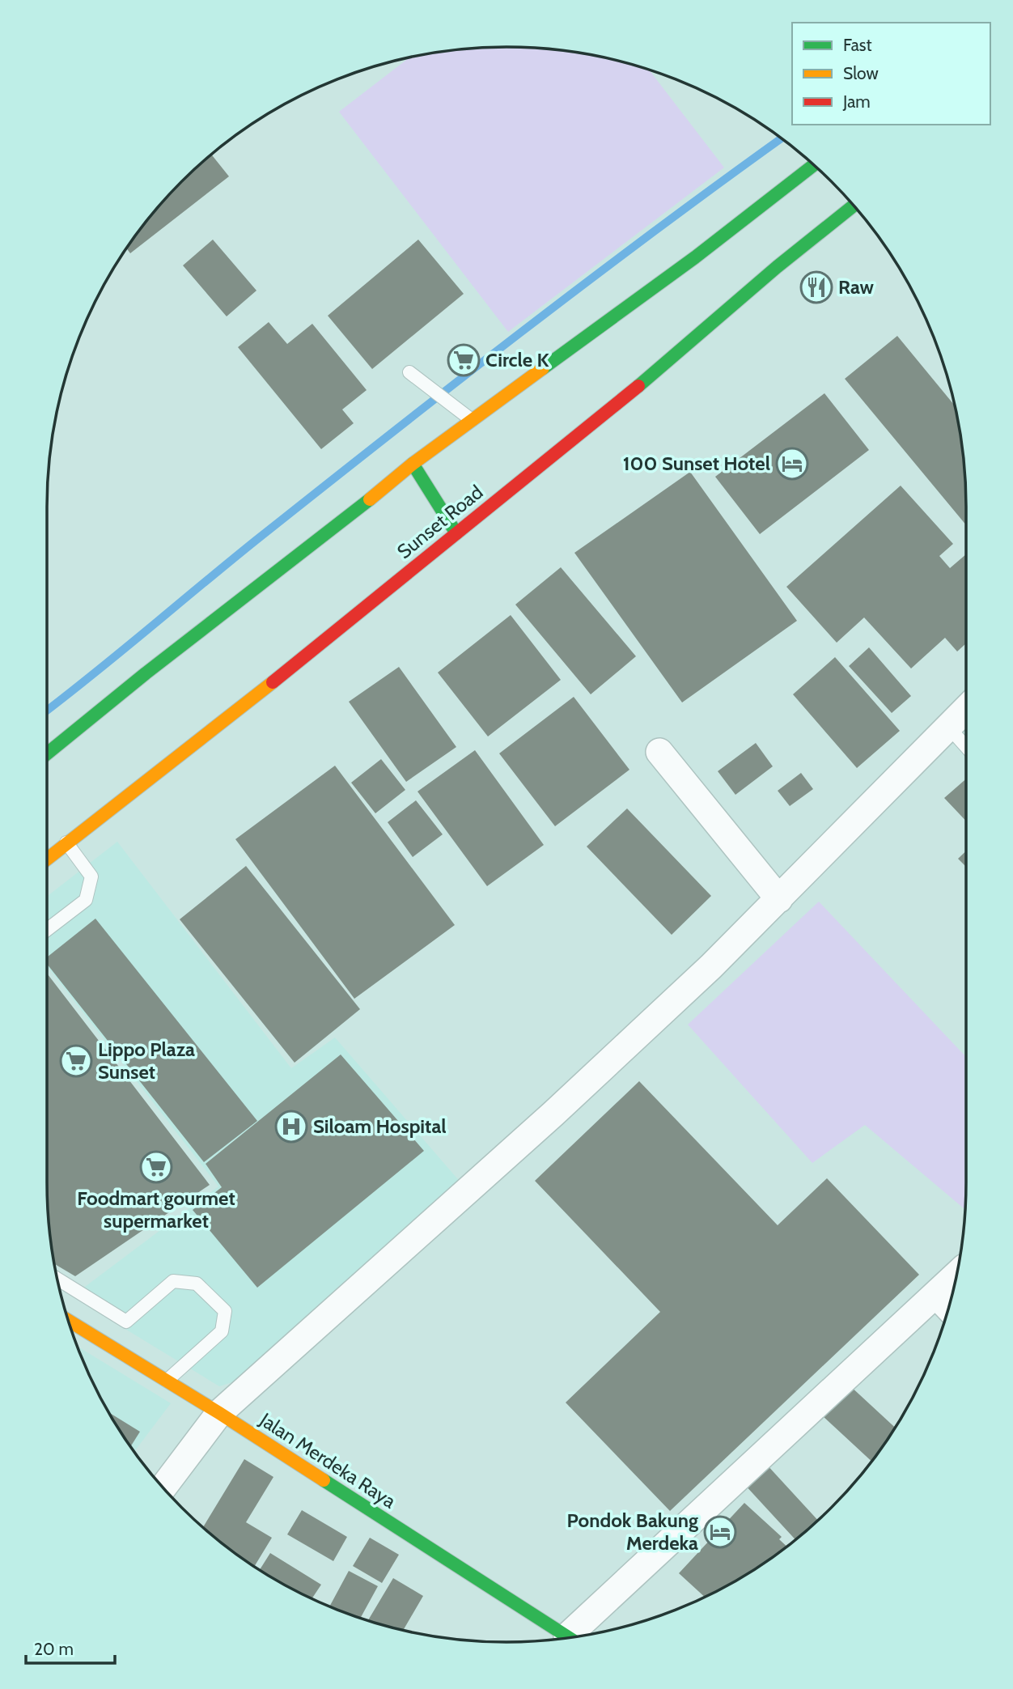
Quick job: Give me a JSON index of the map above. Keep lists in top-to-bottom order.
{
  "streets": {
    "main road": ["Sunset Road", "Jalan Merdeka Raya"]
  },
  "places": {
    "restaurant": ["Raw"],
    "supermarket": ["Circle K", "Lippo Plaza Sunset", "Foodmart gourmet supermarket"],
    "hotel": ["100 Sunset Hotel", "Pondok Bakung Merdeka"],
    "hospital": ["Siloam Hospital"]
  },
  "legend": ["Fast", "Slow", "Jam"],
  "scale_bar": "20 m"
}
